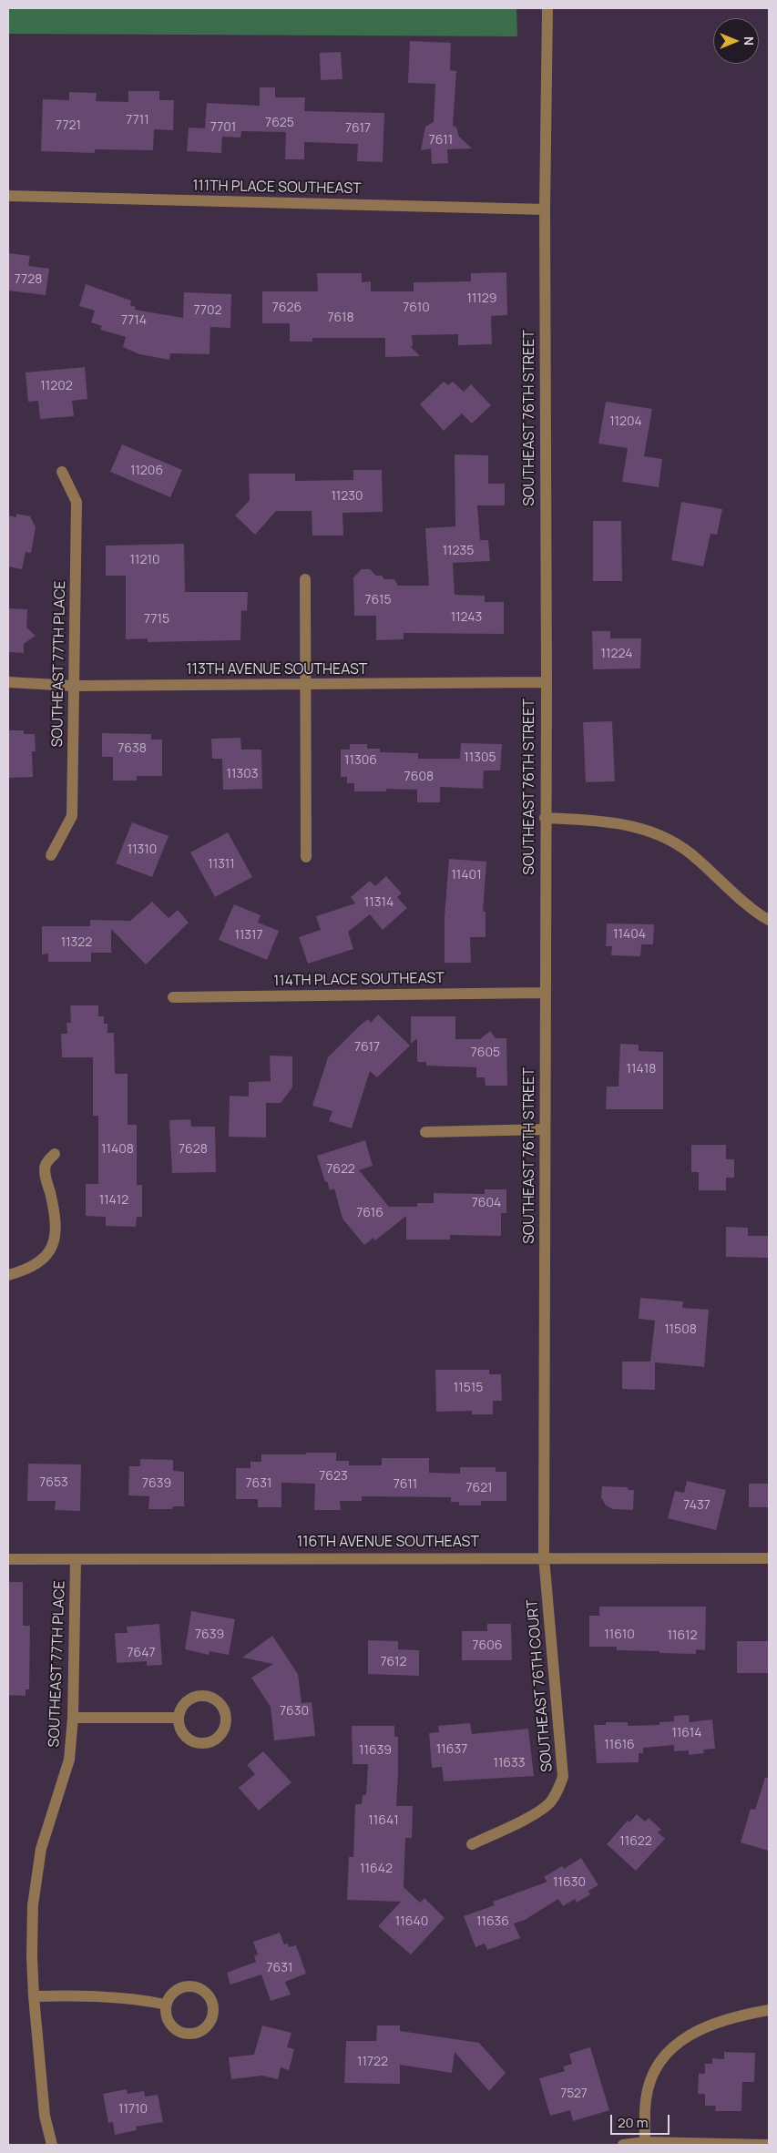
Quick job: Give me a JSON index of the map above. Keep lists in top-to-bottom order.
{
  "streets": {
    "street": [
      "111TH PLACE SOUTHEAST",
      "SOUTHEAST 76TH STREET",
      "SOUTHEAST 77TH PLACE",
      "113TH AVENUE SOUTHEAST",
      "114TH PLACE SOUTHEAST",
      "116TH AVENUE SOUTHEAST",
      "SOUTHEAST 76TH COURT"
    ]
  },
  "crossings": [
    ["111TH PLACE SOUTHEAST", "SOUTHEAST 76TH STREET"],
    ["SOUTHEAST 76TH STREET", "113TH AVENUE SOUTHEAST"],
    ["SOUTHEAST 76TH STREET", "114TH PLACE SOUTHEAST"],
    ["SOUTHEAST 76TH STREET", "116TH AVENUE SOUTHEAST"],
    ["SOUTHEAST 76TH STREET", "SOUTHEAST 76TH COURT"],
    ["SOUTHEAST 77TH PLACE", "113TH AVENUE SOUTHEAST"],
    ["SOUTHEAST 77TH PLACE", "116TH AVENUE SOUTHEAST"],
    ["116TH AVENUE SOUTHEAST", "SOUTHEAST 76TH COURT"]
  ],
  "house_numbers": [
    "7711",
    "7625",
    "7721",
    "7701",
    "7617",
    "7611",
    "7728",
    "11129",
    "7626",
    "7610",
    "7702",
    "7618",
    "7714",
    "11202",
    "11204",
    "11206",
    "11230",
    "11235",
    "11210",
    "7615",
    "11243",
    "7715",
    "11224",
    "7638",
    "11305",
    "11306",
    "11303",
    "7608",
    "11310",
    "11311",
    "11401",
    "11314",
    "11404",
    "11317",
    "11322",
    "7617",
    "7605",
    "11418",
    "11408",
    "7628",
    "7622",
    "11412",
    "7604",
    "7616",
    "11508",
    "11515",
    "7623",
    "7653",
    "7639",
    "7631",
    "7611",
    "7621",
    "7437",
    "7639",
    "11610",
    "11612",
    "7606",
    "7647",
    "7612",
    "7630",
    "11614",
    "11616",
    "11637",
    "11639",
    "11633",
    "11641",
    "11622",
    "11642",
    "11630",
    "11640",
    "11636",
    "7631",
    "11722",
    "7527",
    "11710"
  ],
  "scale_bar": "20 m",
  "north": "right"
}
